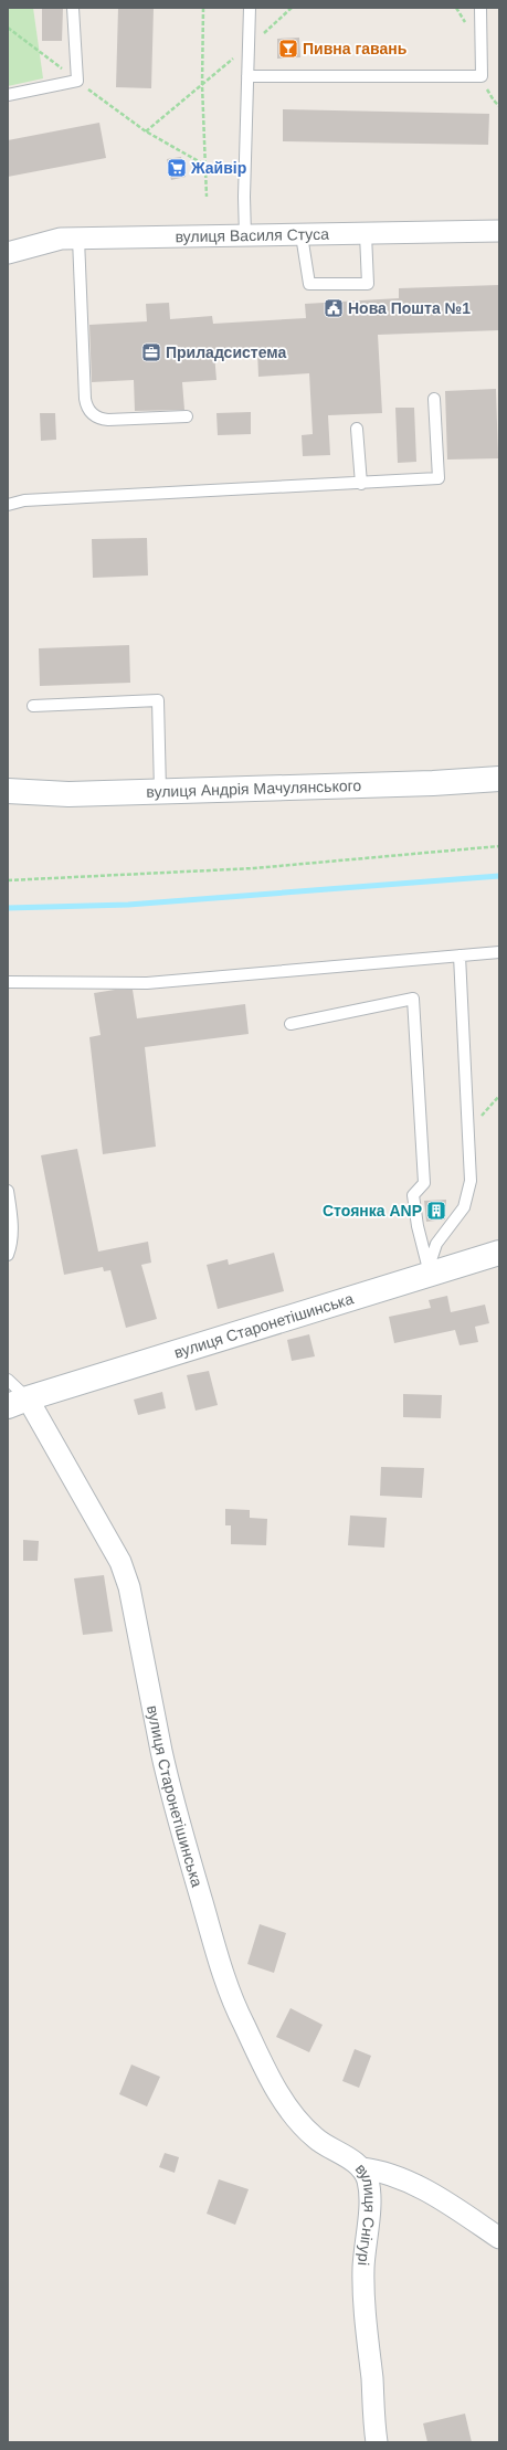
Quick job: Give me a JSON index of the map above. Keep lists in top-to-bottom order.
{
  "streets": {
    "street": [
      "вулиця Василя Стуса",
      "вулиця Андрія Мачулянського",
      "вулиця Старонетішинська",
      "вулиця Снігурі"
    ]
  },
  "crossings": [
    ["вулиця Старонетішинська", "вулиця Снігурі"]
  ],
  "places": {
    "bar": ["Пивна гавань"],
    "supermarket": ["Жайвір"],
    "public building": ["Нова Пошта №1"],
    "office": ["Приладсистема"],
    "building": ["Стоянка ANP"]
  }
}
